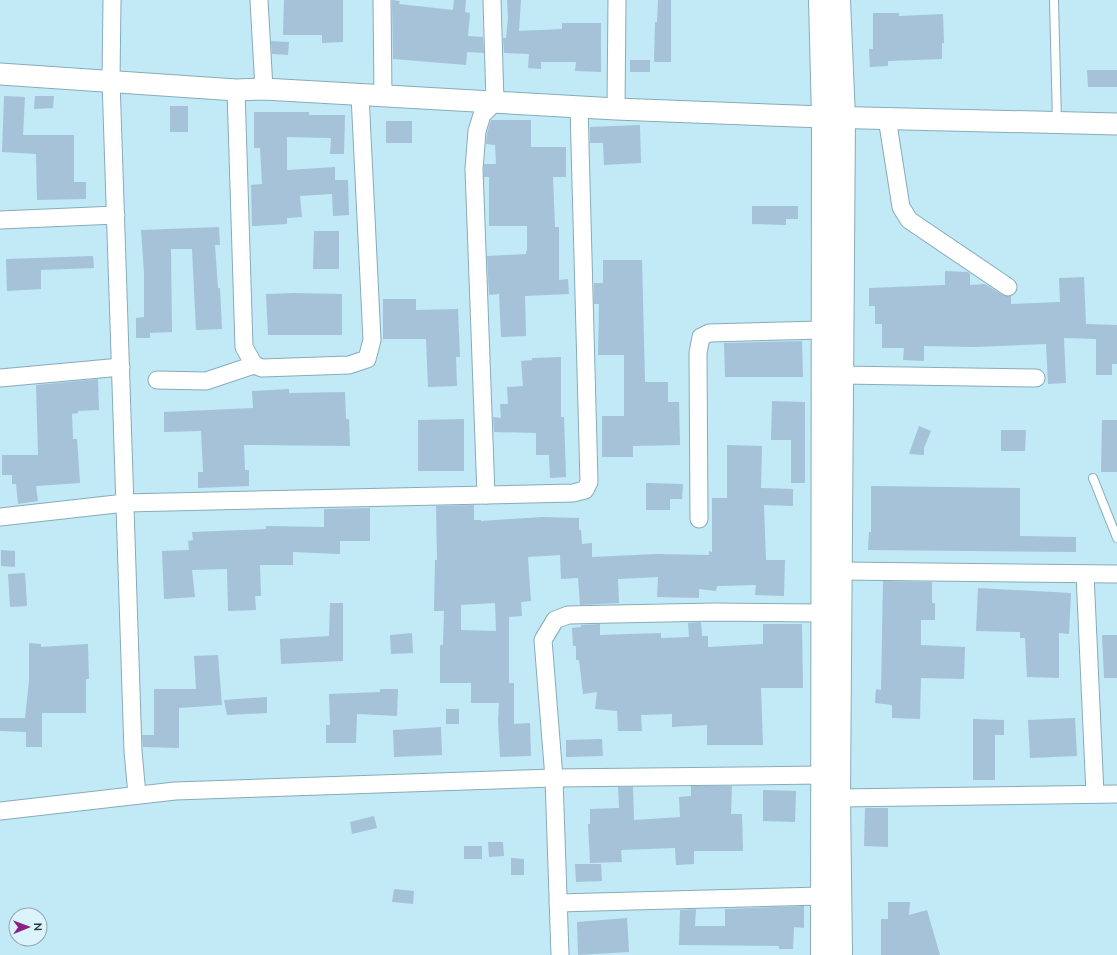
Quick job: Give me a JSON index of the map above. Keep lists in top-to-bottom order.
{
  "north": "right"
}
